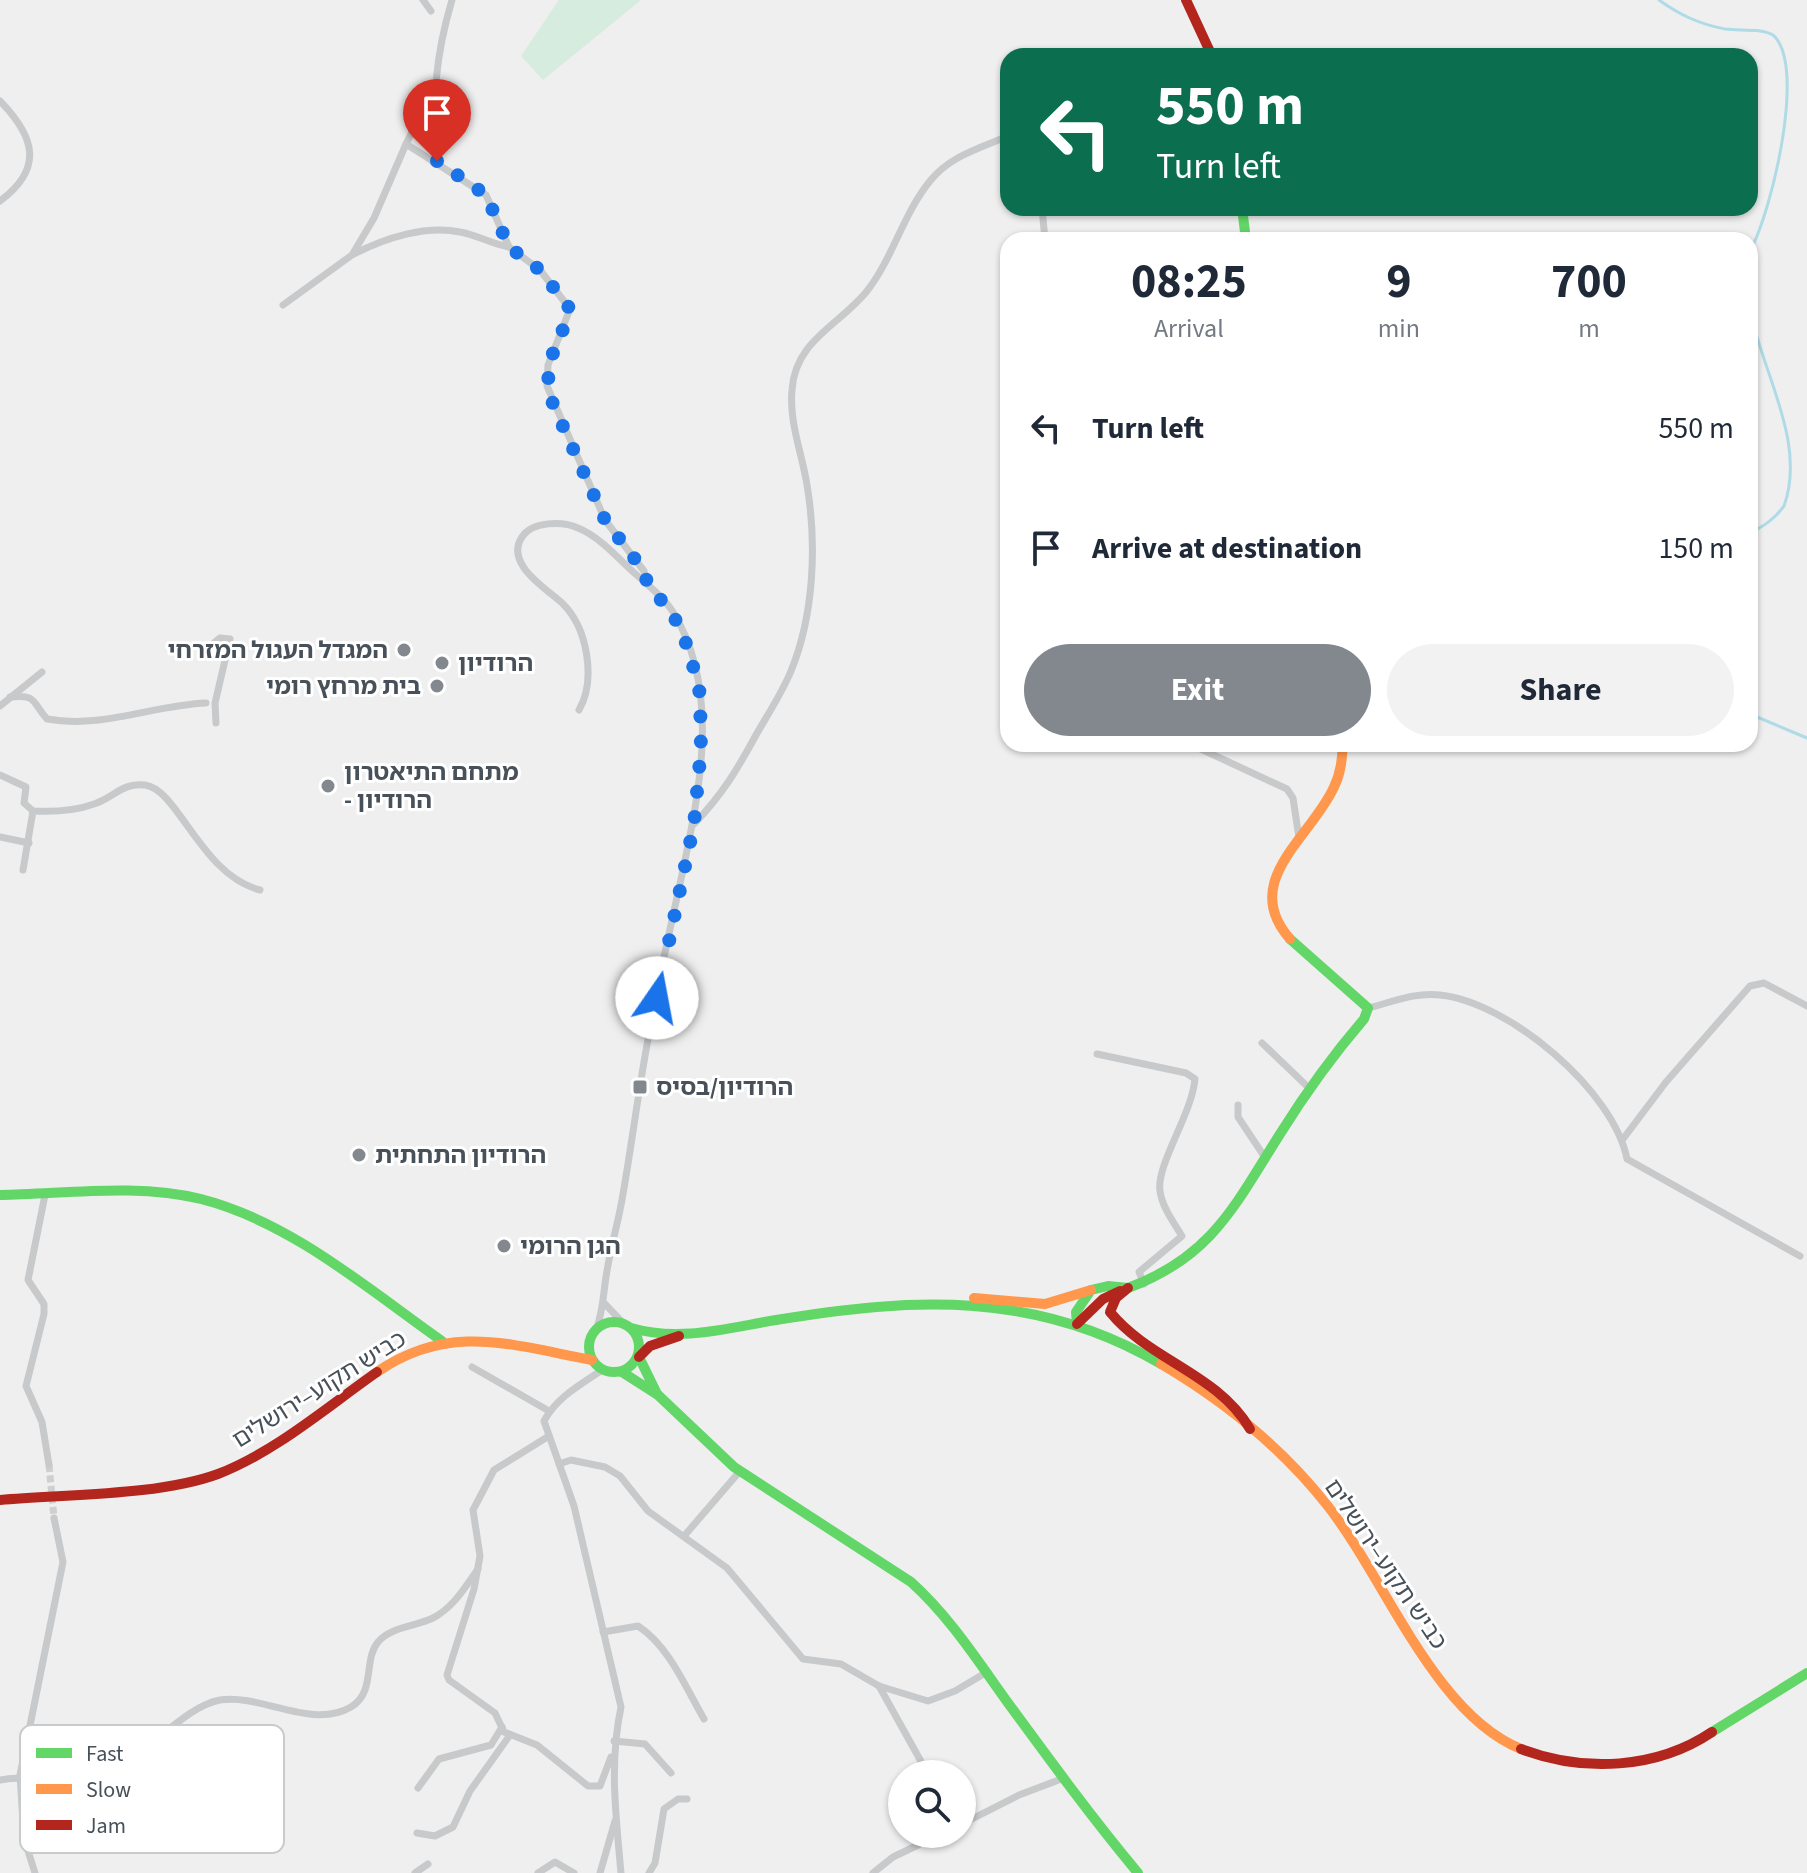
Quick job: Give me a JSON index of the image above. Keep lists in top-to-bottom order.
{
  "streets": {
    "main road": ["כביש תקוע–ירושלים"]
  },
  "places": {
    "other": [
      "המגדל העגול המזרחי",
      "הרודיון",
      "בית מרחץ רומי",
      "מתחם התיאטרון - הרודיון",
      "הרודיון התחתית",
      "הגן הרומי"
    ],
    "transit": ["הרודיון/בסיס"]
  },
  "legend": ["Fast", "Slow", "Jam"],
  "page": {
    "turn": ["550 m", "Turn left"],
    "eta": [
      "08:25",
      "Arrival",
      "9",
      "min",
      "700",
      "m"
    ],
    "list": [
      {
        "name": "Turn left",
        "value": "550 m"
      },
      {
        "name": "Arrive at destination",
        "value": "150 m"
      }
    ],
    "buttons": ["Exit", "Share"]
  }
}
